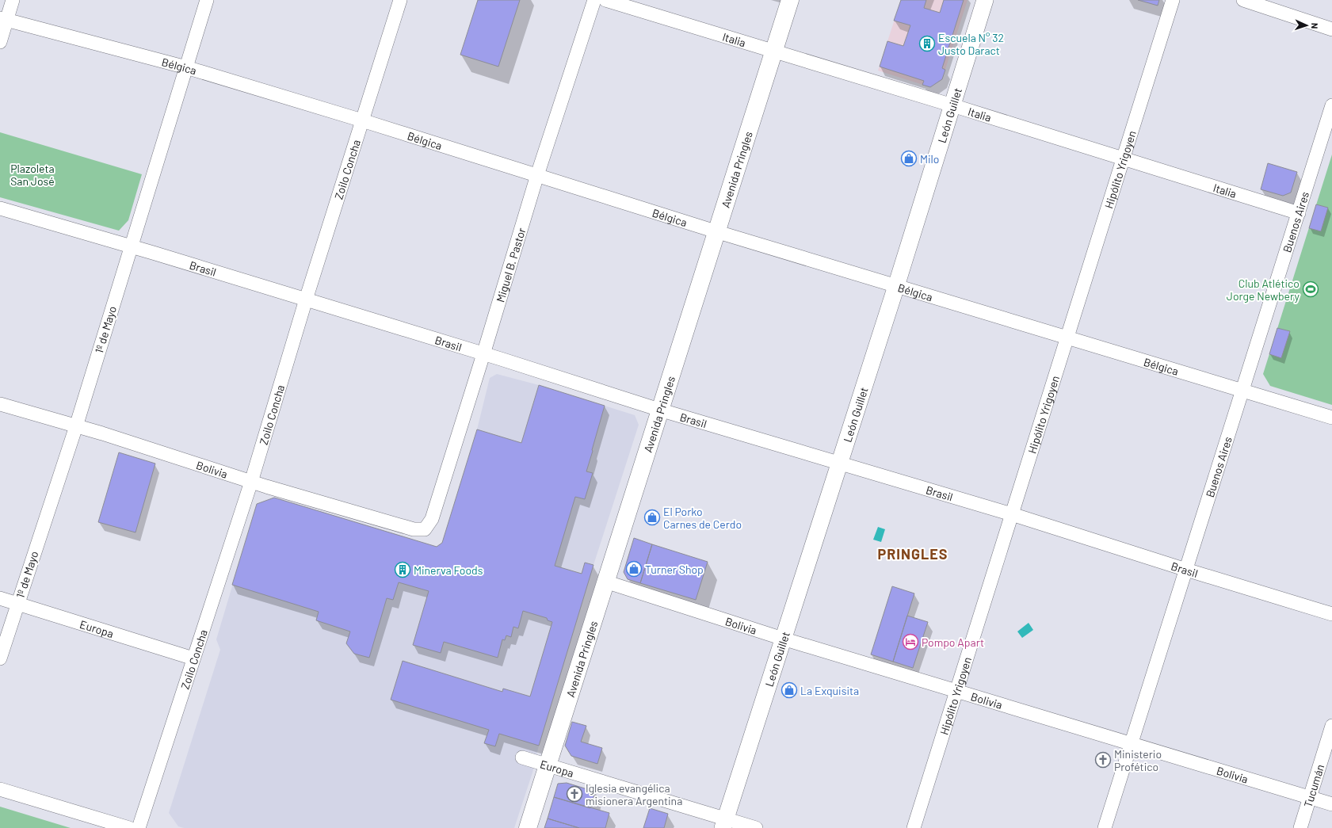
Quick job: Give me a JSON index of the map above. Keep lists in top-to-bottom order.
{
  "streets": {
    "main road": ["Avenida Pringles"],
    "street": [
      "Italia",
      "Bélgica",
      "León Guillet",
      "Hipólito Yrigoyen",
      "Zoilo Concha",
      "Buenos Aires",
      "Miguel B. Pastor",
      "Brasil",
      "1º de Mayo",
      "Bolivia",
      "Europa",
      "Tucumán"
    ]
  },
  "crossings": [
    ["Italia", "León Guillet"],
    ["Italia", "Avenida Pringles"],
    ["Italia", "Hipólito Yrigoyen"],
    ["Italia", "Buenos Aires"],
    ["Bélgica", "León Guillet"],
    ["Bélgica", "Avenida Pringles"],
    ["Bélgica", "Hipólito Yrigoyen"],
    ["Bélgica", "Zoilo Concha"],
    ["Bélgica", "Buenos Aires"],
    ["Bélgica", "Miguel B. Pastor"],
    ["Bélgica", "1º de Mayo"],
    ["León Guillet", "Brasil"],
    ["León Guillet", "Bolivia"],
    ["León Guillet", "Europa"],
    ["Avenida Pringles", "Brasil"],
    ["Avenida Pringles", "Bolivia"],
    ["Avenida Pringles", "Europa"],
    ["Hipólito Yrigoyen", "Brasil"],
    ["Hipólito Yrigoyen", "Bolivia"],
    ["Zoilo Concha", "Brasil"],
    ["Zoilo Concha", "Bolivia"],
    ["Zoilo Concha", "Europa"],
    ["Buenos Aires", "Brasil"],
    ["Buenos Aires", "Bolivia"],
    ["Miguel B. Pastor", "Brasil"],
    ["Miguel B. Pastor", "Bolivia"],
    ["Brasil", "1º de Mayo"],
    ["1º de Mayo", "Bolivia"],
    ["1º de Mayo", "Europa"],
    ["Bolivia", "Tucumán"]
  ],
  "districts": ["PRINGLES"],
  "parks": ["Plazoleta San José"],
  "places": {
    "building": ["Escuela N° 32 Justo Daract", "Minerva Foods"],
    "shop": [
      "Milo",
      "El Porko Carnes de Cerdo",
      "Turner Shop",
      "La Exquisita"
    ],
    "sports": ["Club Atlético Jorge Newbery"],
    "hotel": ["Pompo Apart"],
    "church": ["Ministerio Profético", "Iglesia evangélica misionera Argentina"]
  },
  "north": "right"
}
